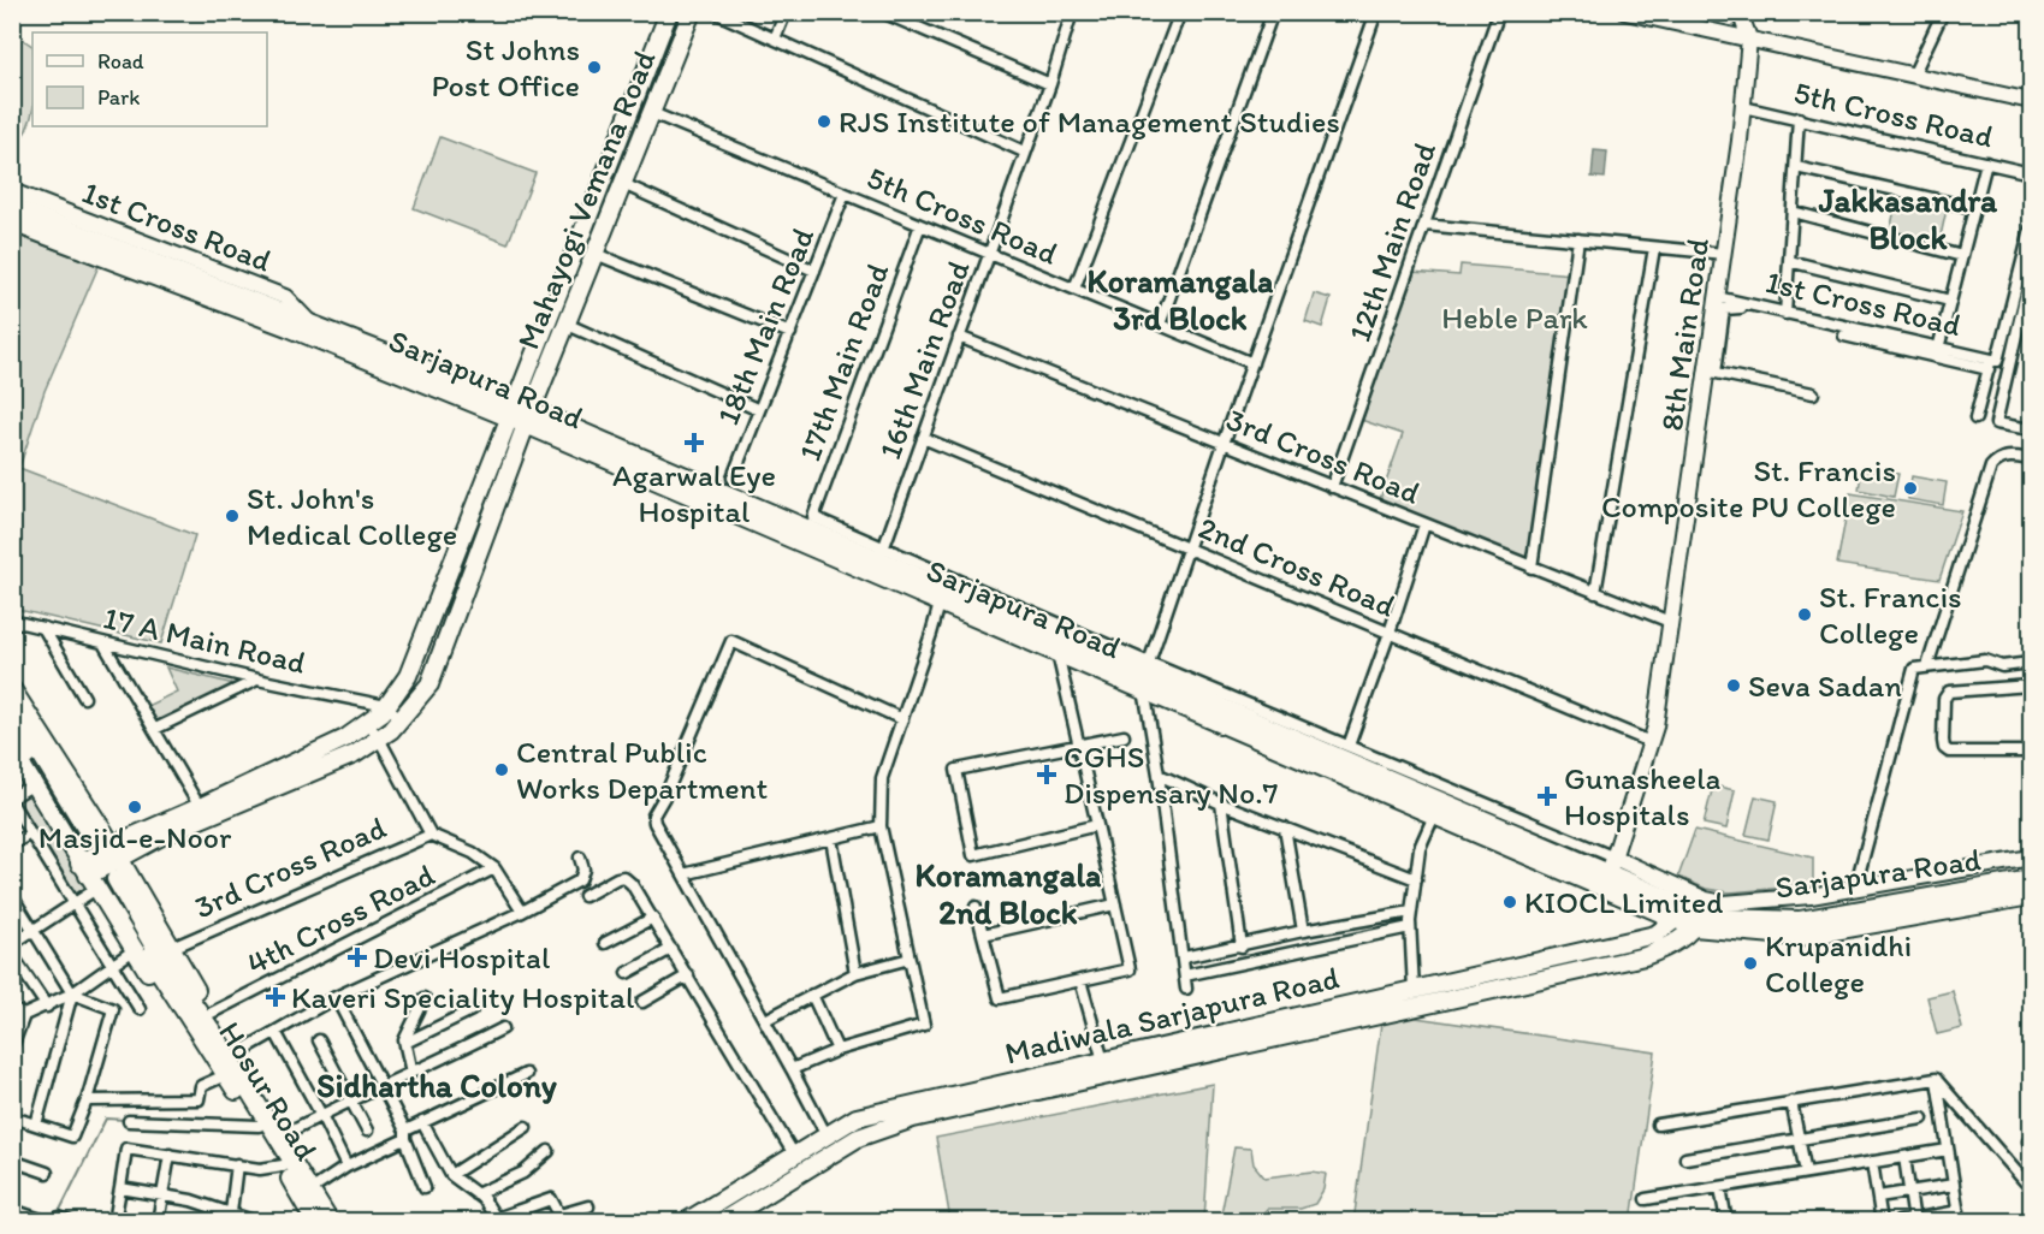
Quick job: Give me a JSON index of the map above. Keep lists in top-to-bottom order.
{
  "streets": {
    "main road": [
      "Mahayogi Vemana Road",
      "Sarjapura Road",
      "Madiwala Sarjapura Road",
      "Hosur Road"
    ],
    "street": [
      "5th Cross Road",
      "1st Cross Road",
      "12th Main Road",
      "18th Main Road",
      "8th Main Road",
      "16th Main Road",
      "17th Main Road",
      "3rd Cross Road",
      "2nd Cross Road",
      "17 A Main Road",
      "4th Cross Road"
    ]
  },
  "crossings": [
    ["5th Cross Road", "Mahayogi Vemana Road"],
    ["5th Cross Road", "18th Main Road"],
    ["5th Cross Road", "8th Main Road"],
    ["5th Cross Road", "16th Main Road"],
    ["5th Cross Road", "17th Main Road"],
    ["Mahayogi Vemana Road", "Sarjapura Road"],
    ["Mahayogi Vemana Road", "17 A Main Road"],
    ["Mahayogi Vemana Road", "Hosur Road"],
    ["1st Cross Road", "8th Main Road"],
    ["12th Main Road", "3rd Cross Road"],
    ["18th Main Road", "Sarjapura Road"],
    ["8th Main Road", "Sarjapura Road"],
    ["8th Main Road", "3rd Cross Road"],
    ["8th Main Road", "2nd Cross Road"],
    ["16th Main Road", "Sarjapura Road"],
    ["16th Main Road", "3rd Cross Road"],
    ["16th Main Road", "2nd Cross Road"],
    ["17th Main Road", "Sarjapura Road"],
    ["Sarjapura Road", "Madiwala Sarjapura Road"]
  ],
  "districts": [
    "Jakkasandra Block",
    "Koramangala 3rd Block",
    "Koramangala 2nd Block",
    "Sidhartha Colony"
  ],
  "parks": ["Heble Park"],
  "places": {
    "other": [
      "St Johns Post Office",
      "RJS Institute of Management Studies",
      "St. Francis Composite PU College",
      "St. John's Medical College",
      "St. Francis College",
      "Seva Sadan",
      "Central Public Works Department",
      "Masjid-e-Noor",
      "KIOCL Limited",
      "Krupanidhi College"
    ],
    "health": [
      "Agarwal Eye Hospital",
      "CGHS Dispensary No.7",
      "Gunasheela Hospitals",
      "Devi Hospital",
      "Kaveri Speciality Hospital"
    ]
  },
  "legend": ["Road", "Park"]
}
